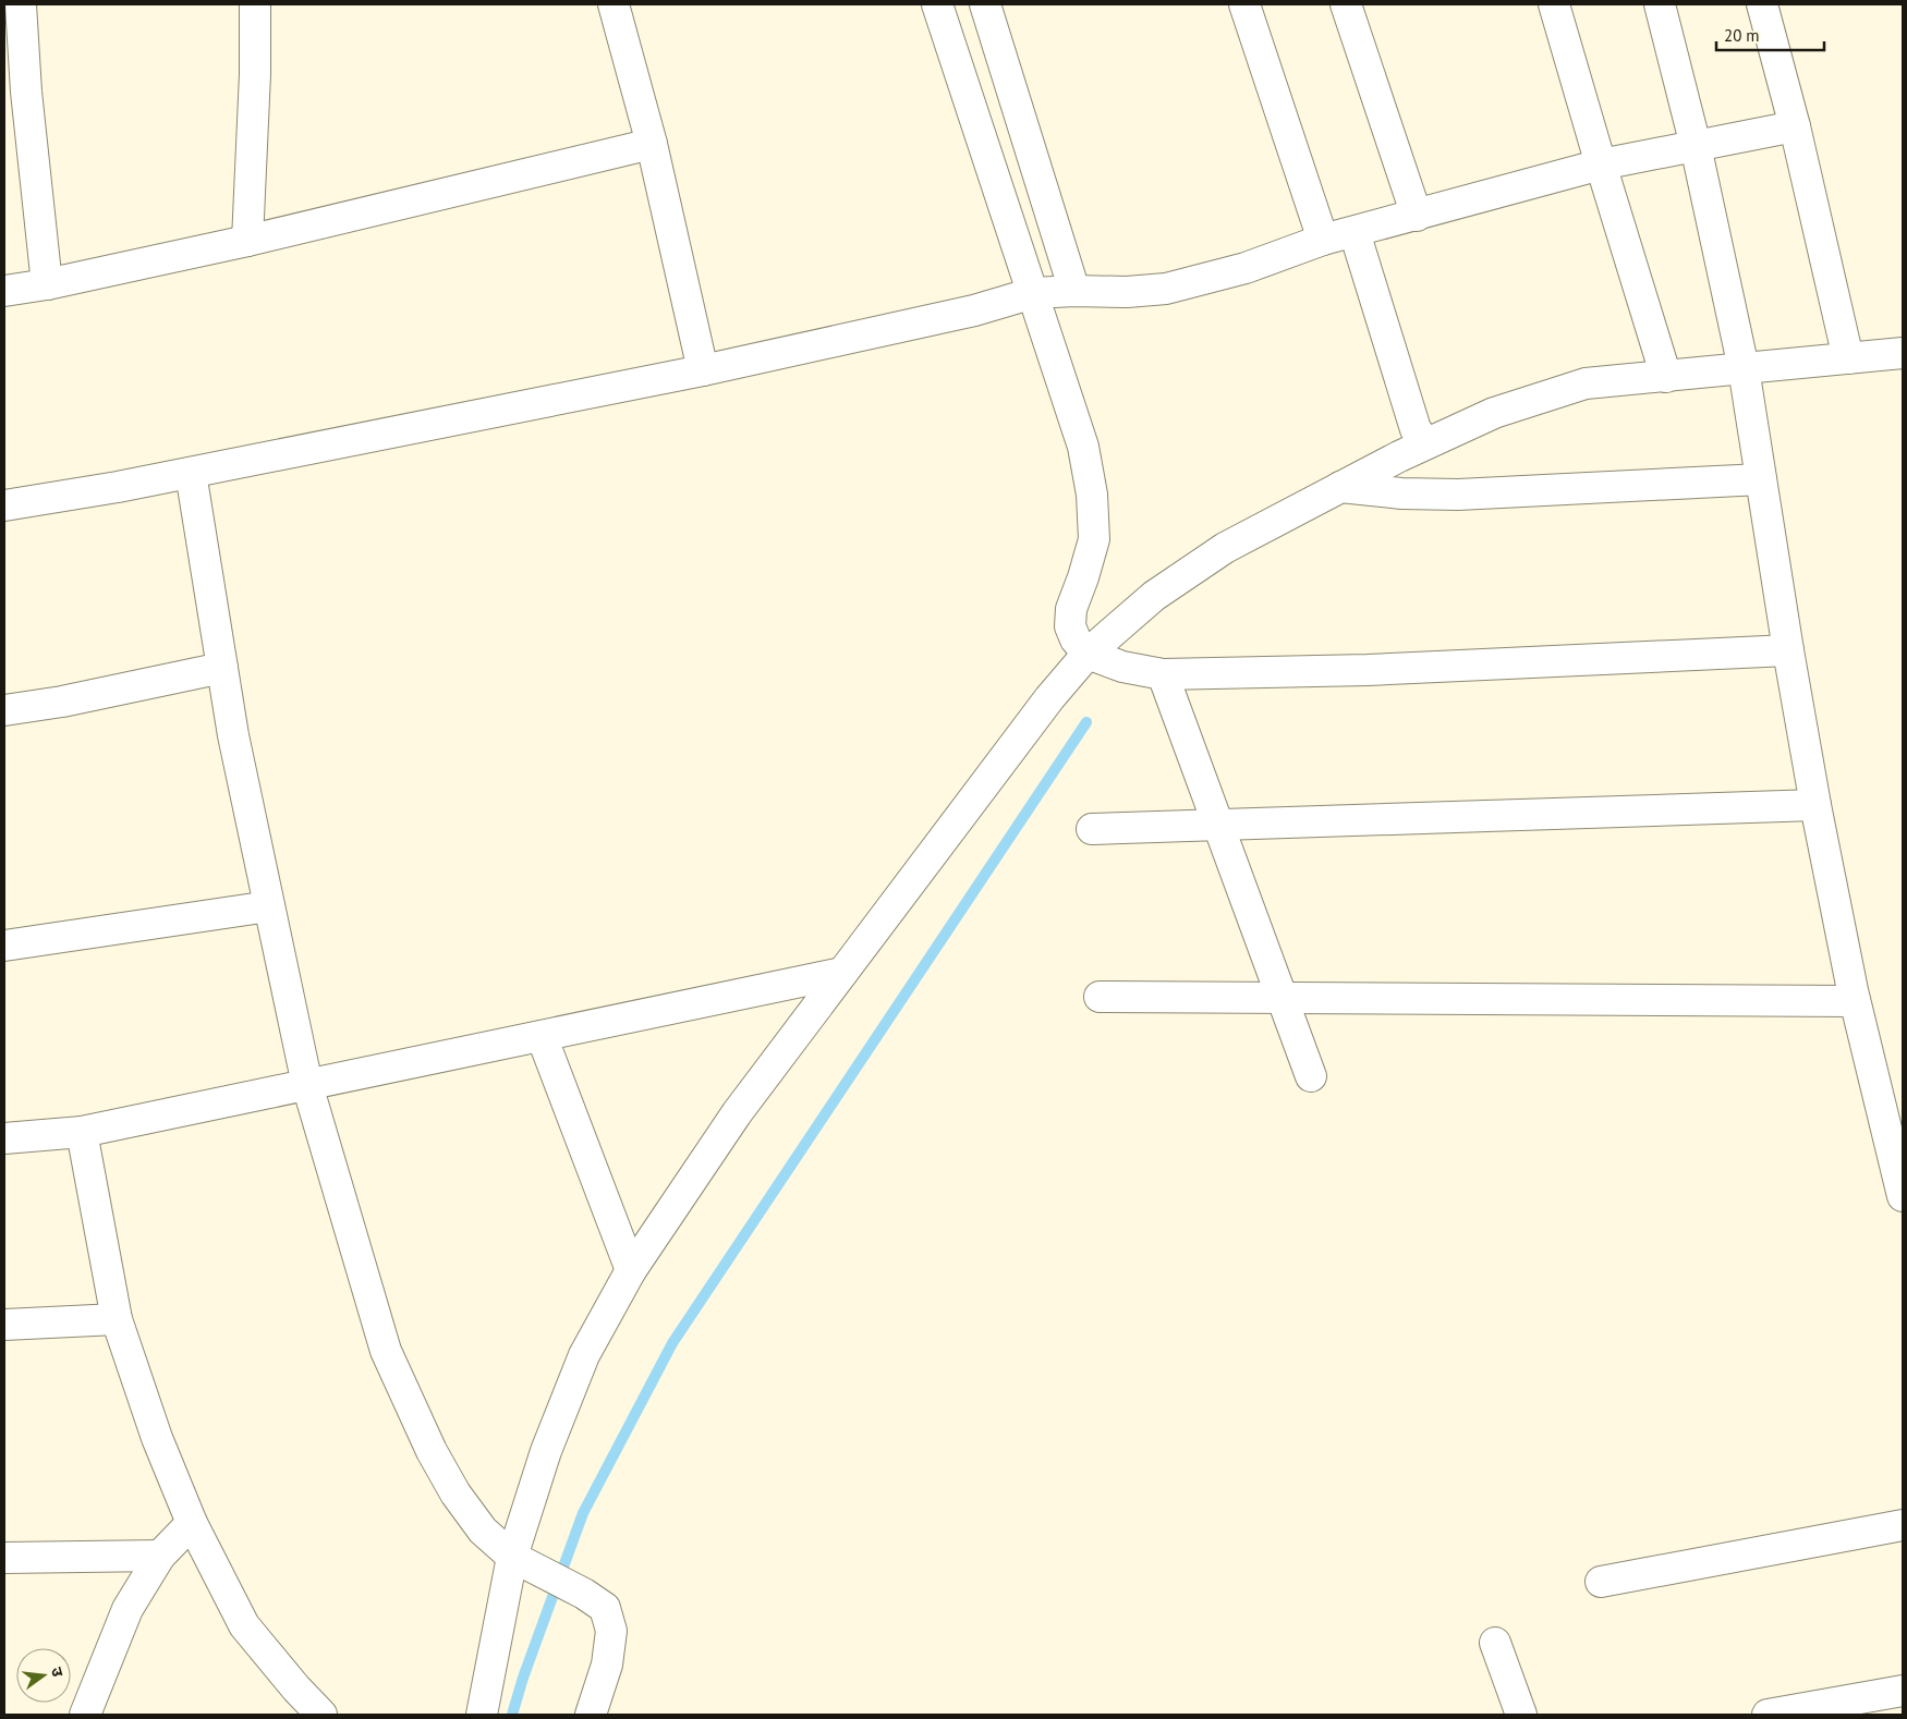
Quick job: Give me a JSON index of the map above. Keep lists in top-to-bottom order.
{
  "scale_bar": "20 m",
  "north": "right"
}
